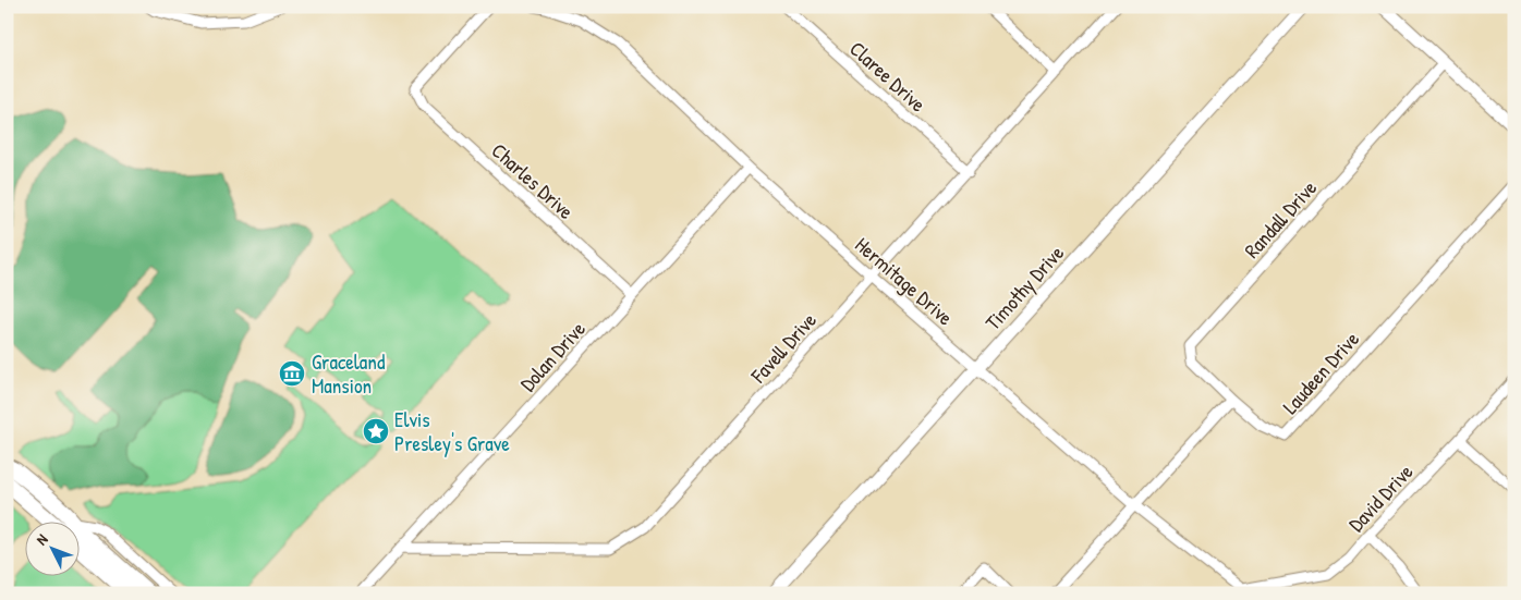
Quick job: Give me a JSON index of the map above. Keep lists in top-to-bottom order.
{
  "streets": {
    "street": [
      "Claree Drive",
      "Charles Drive",
      "Randall Drive",
      "Hermitage Drive",
      "Timothy Drive",
      "Favell Drive",
      "Dolan Drive",
      "Laudeen Drive",
      "David Drive"
    ]
  },
  "crossings": [
    ["Claree Drive", "Favell Drive"],
    ["Charles Drive", "Dolan Drive"],
    ["Randall Drive", "Laudeen Drive"],
    ["Hermitage Drive", "Timothy Drive"],
    ["Hermitage Drive", "Favell Drive"],
    ["Hermitage Drive", "Dolan Drive"],
    ["Hermitage Drive", "David Drive"],
    ["Favell Drive", "Dolan Drive"]
  ],
  "places": {
    "museum": ["Graceland Mansion"],
    "place": ["Elvis Presley's Grave"]
  },
  "north": "top left"
}
